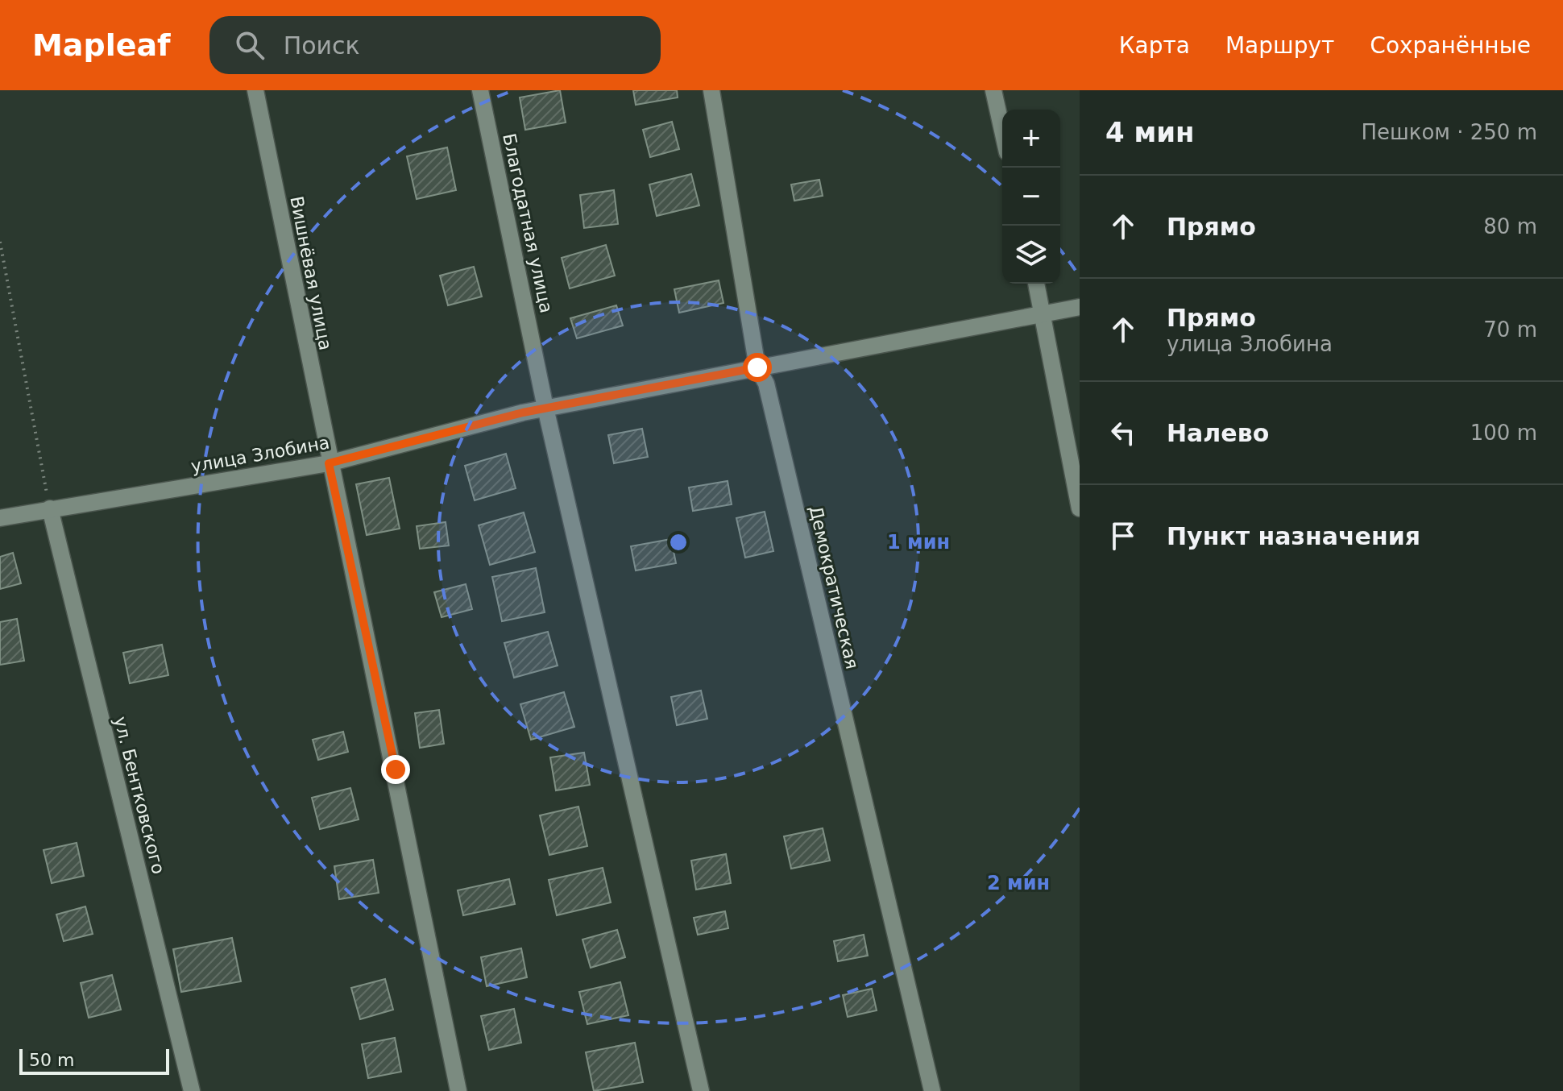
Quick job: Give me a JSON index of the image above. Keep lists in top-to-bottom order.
{
  "streets": {
    "street": [
      "Благодатная улица",
      "Вишнёвая улица",
      "улица Злобина",
      "Демократическая",
      "ул. Бентковского"
    ]
  },
  "crossings": [
    ["Благодатная улица", "улица Злобина"],
    ["Вишнёвая улица", "улица Злобина"],
    ["улица Злобина", "Демократическая"],
    ["улица Злобина", "ул. Бентковского"]
  ],
  "scale_bar": "50 m",
  "page": {
    "header": "Mapleaf",
    "search": "Поиск",
    "nav": ["Карта", "Маршрут", "Сохранённые"],
    "heading": ["4 мин", "Пешком · 250 m"],
    "map_buttons": ["+", "−"],
    "list": [
      ["Прямо", "80 m"],
      ["Прямо", "улица Злобина", "70 m"],
      ["Налево", "100 m"],
      "Пункт назначения"
    ],
    "scale": "50 m"
  },
  "rings": ["1 мин", "2 мин"]
}
